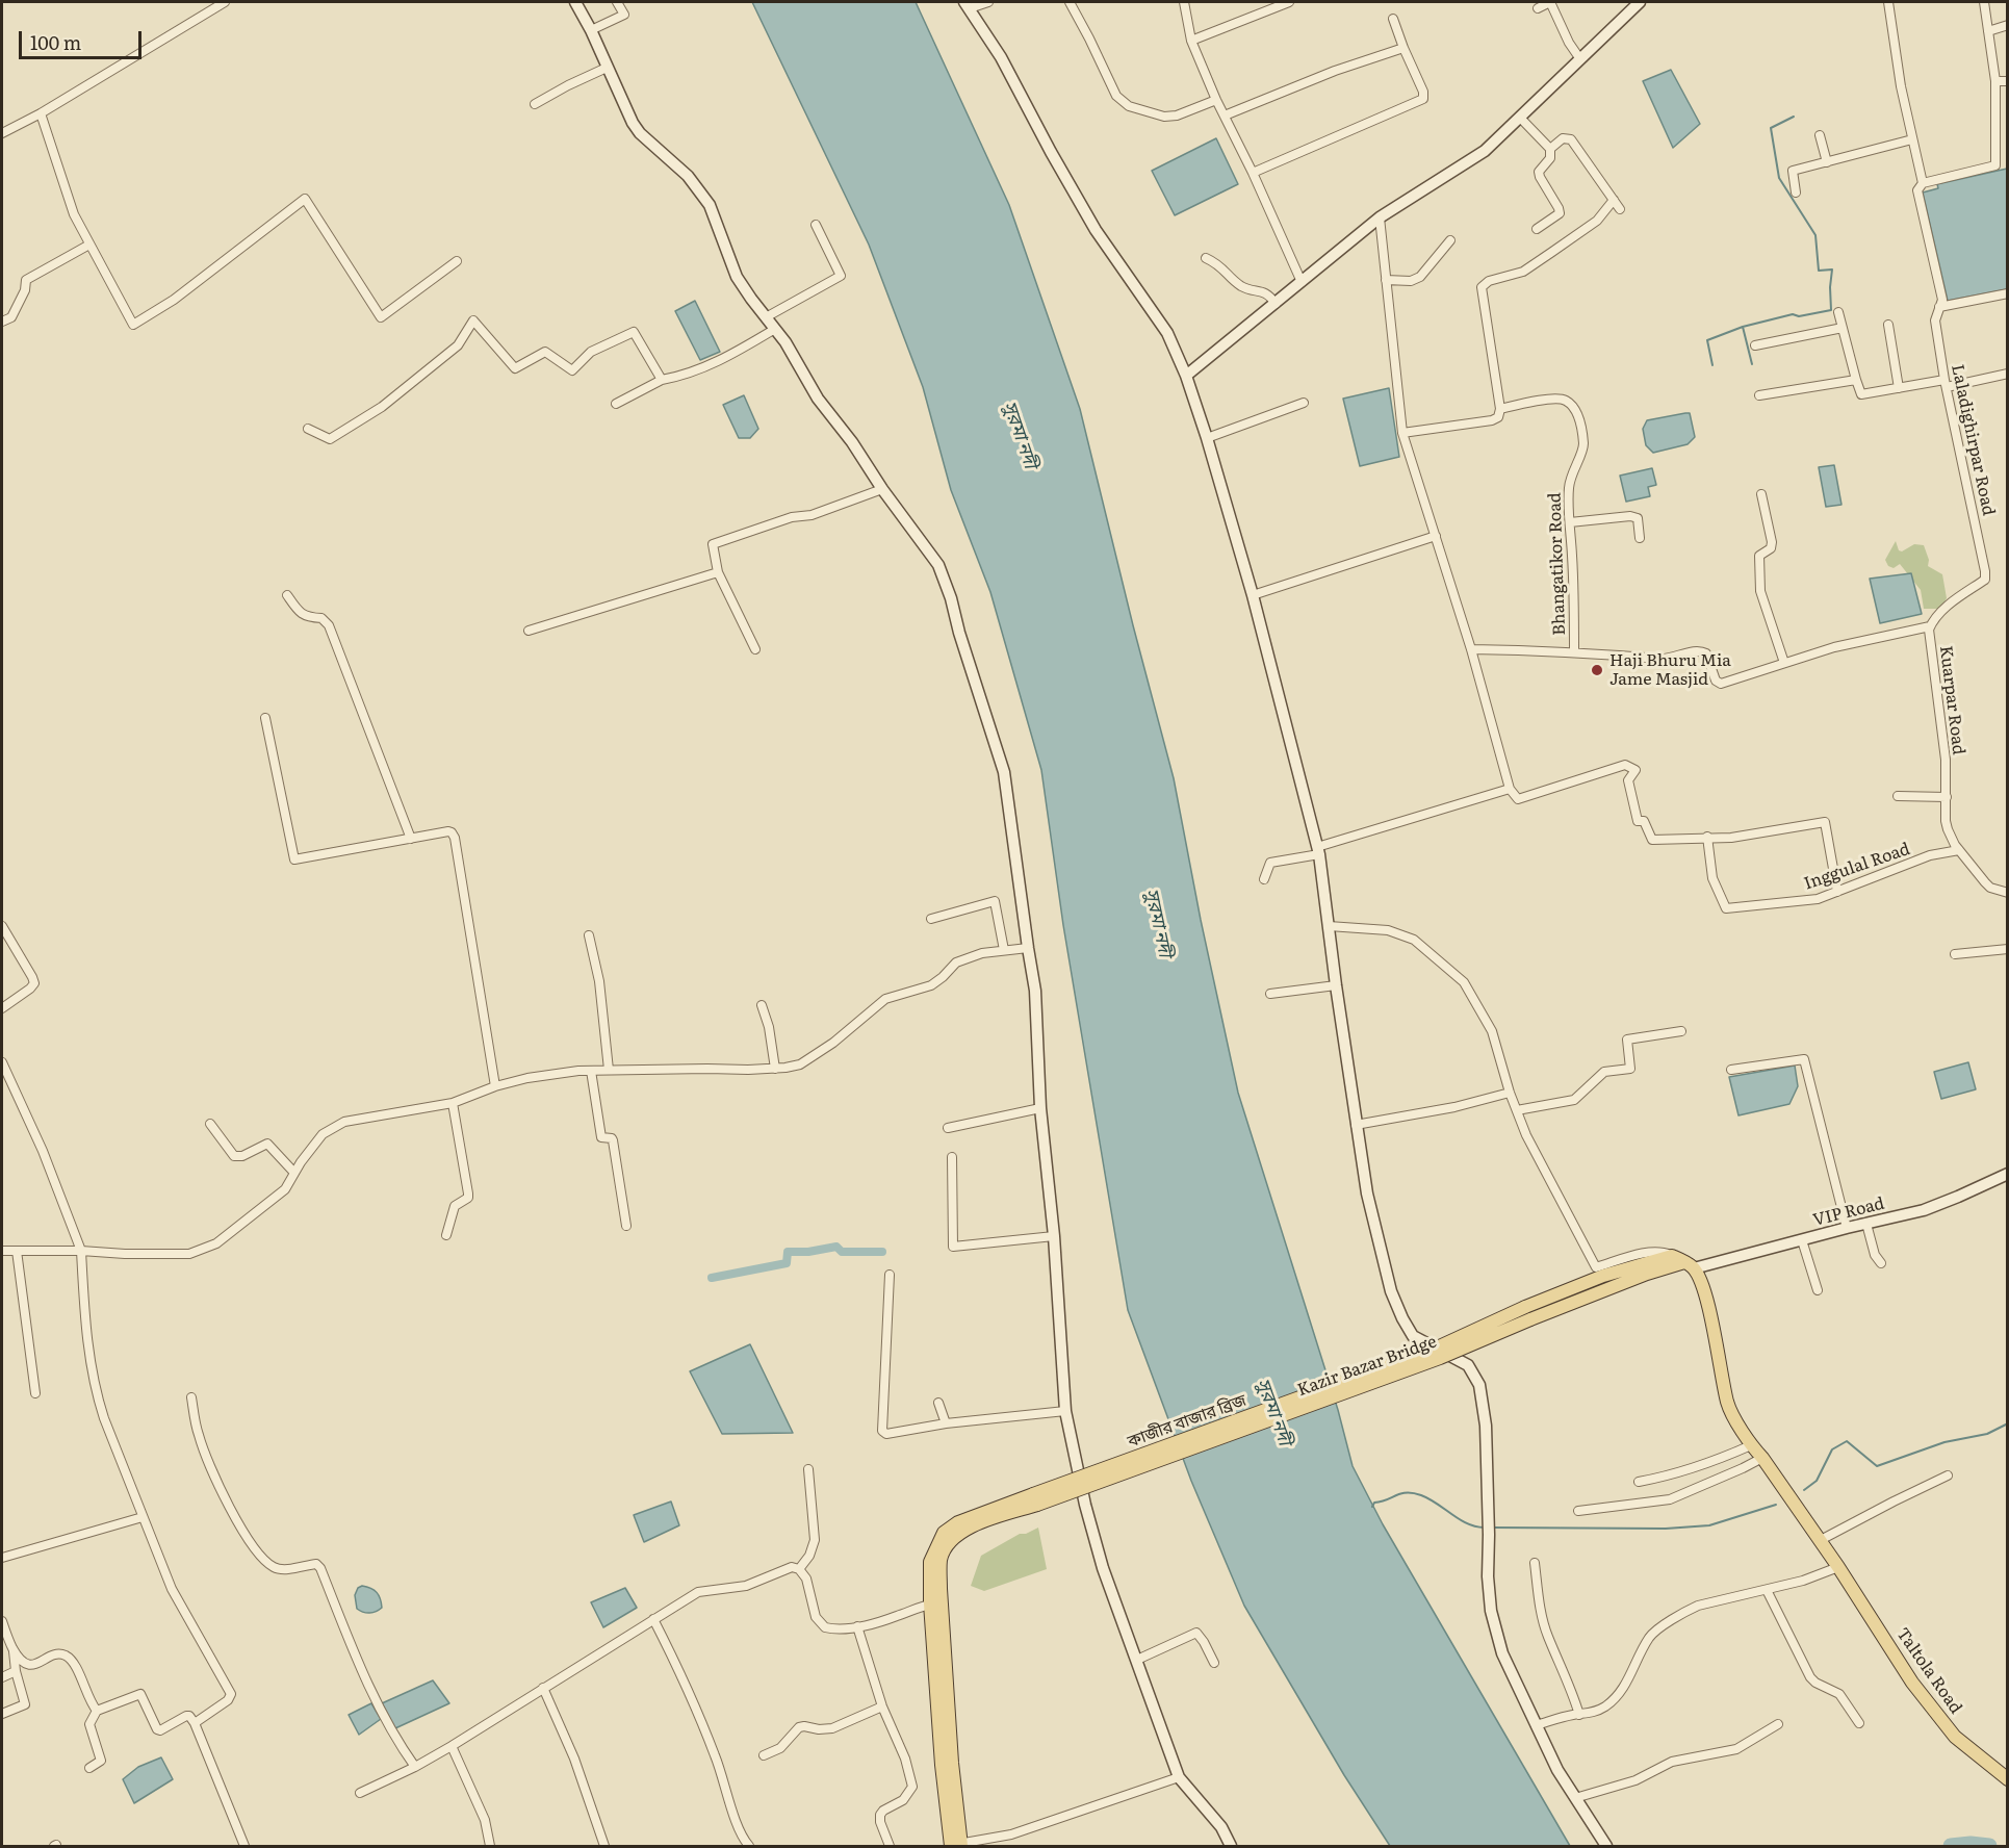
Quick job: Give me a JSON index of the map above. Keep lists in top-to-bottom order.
{
  "streets": {
    "main road": ["কাজীর বাজার ব্রিজ", "Taltola Road"],
    "street": [
      "Laladighirpar Road",
      "Bhangatikor Road",
      "Kuarpar Road",
      "Inggulal Road",
      "VIP Road"
    ]
  },
  "crossings": [
    ["Laladighirpar Road", "Kuarpar Road"],
    ["Bhangatikor Road", "Kuarpar Road"],
    ["Kuarpar Road", "Inggulal Road"],
    ["VIP Road", "Taltola Road"]
  ],
  "water": ["সুরমা নদী"],
  "places": ["Haji Bhuru Mia Jame Masjid"],
  "scale_bar": "100 m"
}
